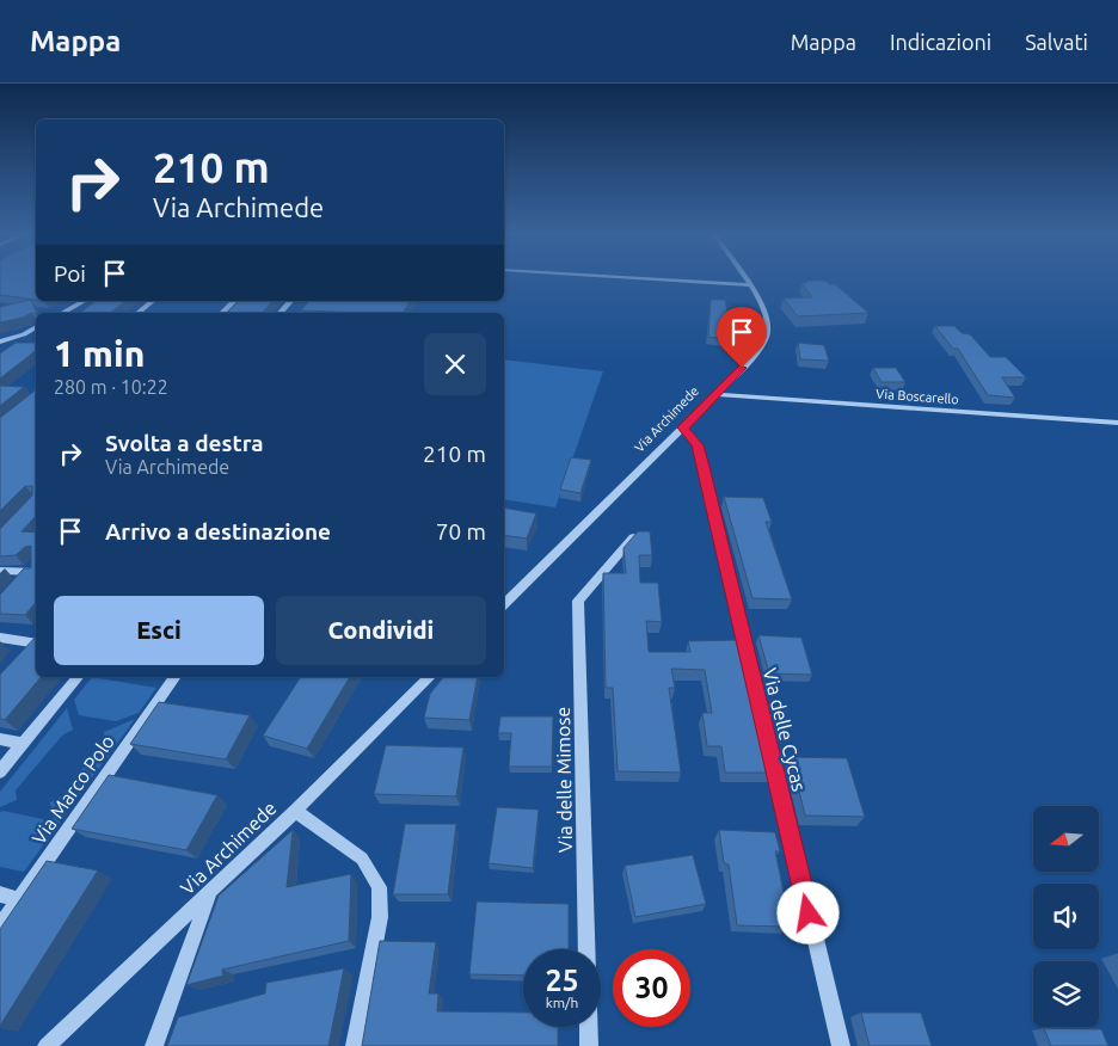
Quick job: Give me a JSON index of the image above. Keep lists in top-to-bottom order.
{
  "streets": {
    "street": [
      "Via Boscarello",
      "Via Archimede",
      "Via delle Cycas",
      "Via delle Mimose",
      "Via Marco Polo"
    ]
  },
  "crossings": [
    ["Via Boscarello", "Via Archimede"],
    ["Via Archimede", "Via delle Cycas"]
  ],
  "north": "left",
  "page": {
    "header": "Mappa",
    "nav": ["Mappa", "Indicazioni", "Salvati"],
    "turn": ["210 m", "Via Archimede"],
    "then": "Poi",
    "heading": ["1 min", "280 m · 10:22"],
    "list": [
      {
        "name": "Svolta a destra",
        "note": "Via Archimede",
        "value": "210 m"
      },
      {
        "name": "Arrivo a destinazione",
        "value": "70 m"
      }
    ],
    "buttons": ["Esci", "Condividi"],
    "speed": "25 km/h",
    "limit": "30"
  }
}
